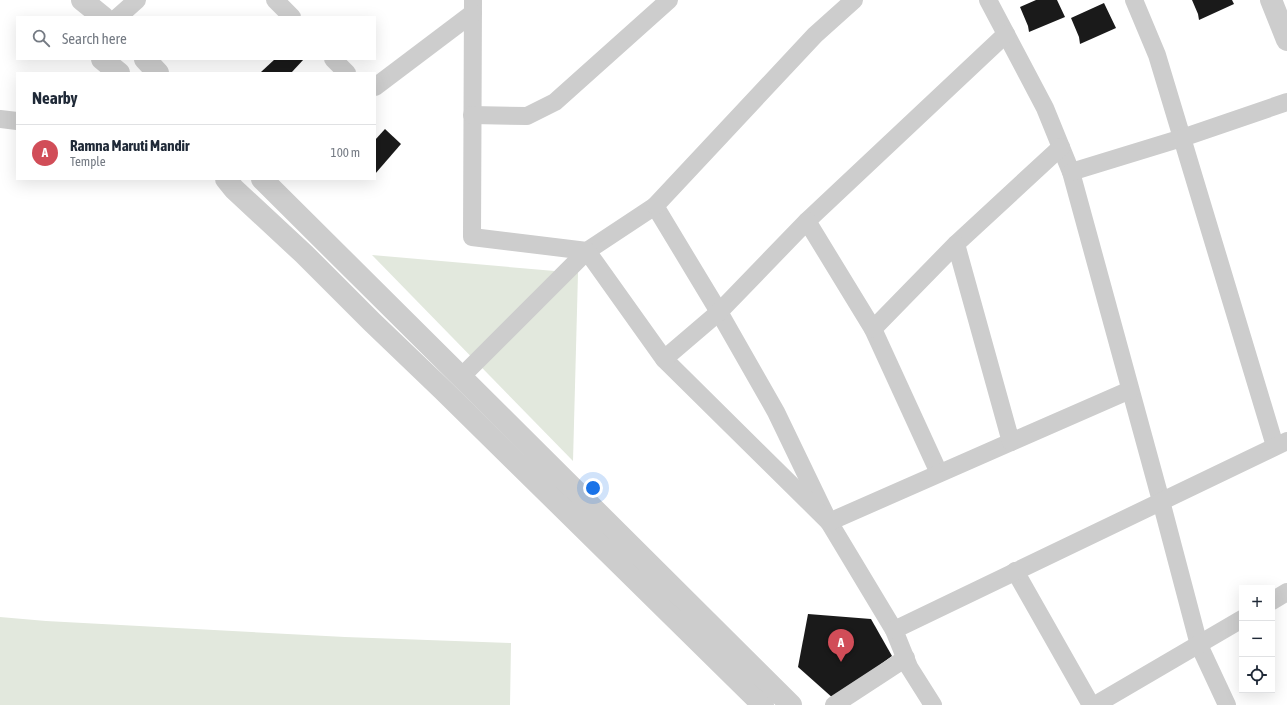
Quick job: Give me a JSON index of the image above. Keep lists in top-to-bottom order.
{
  "page": {
    "search": "Search here",
    "heading": "Nearby",
    "list": [
      {
        "mark": "A",
        "name": "Ramna Maruti Mandir",
        "note": "Temple",
        "value": "100 m"
      }
    ],
    "map_buttons": ["+", "−"],
    "pins": "A"
  }
}
